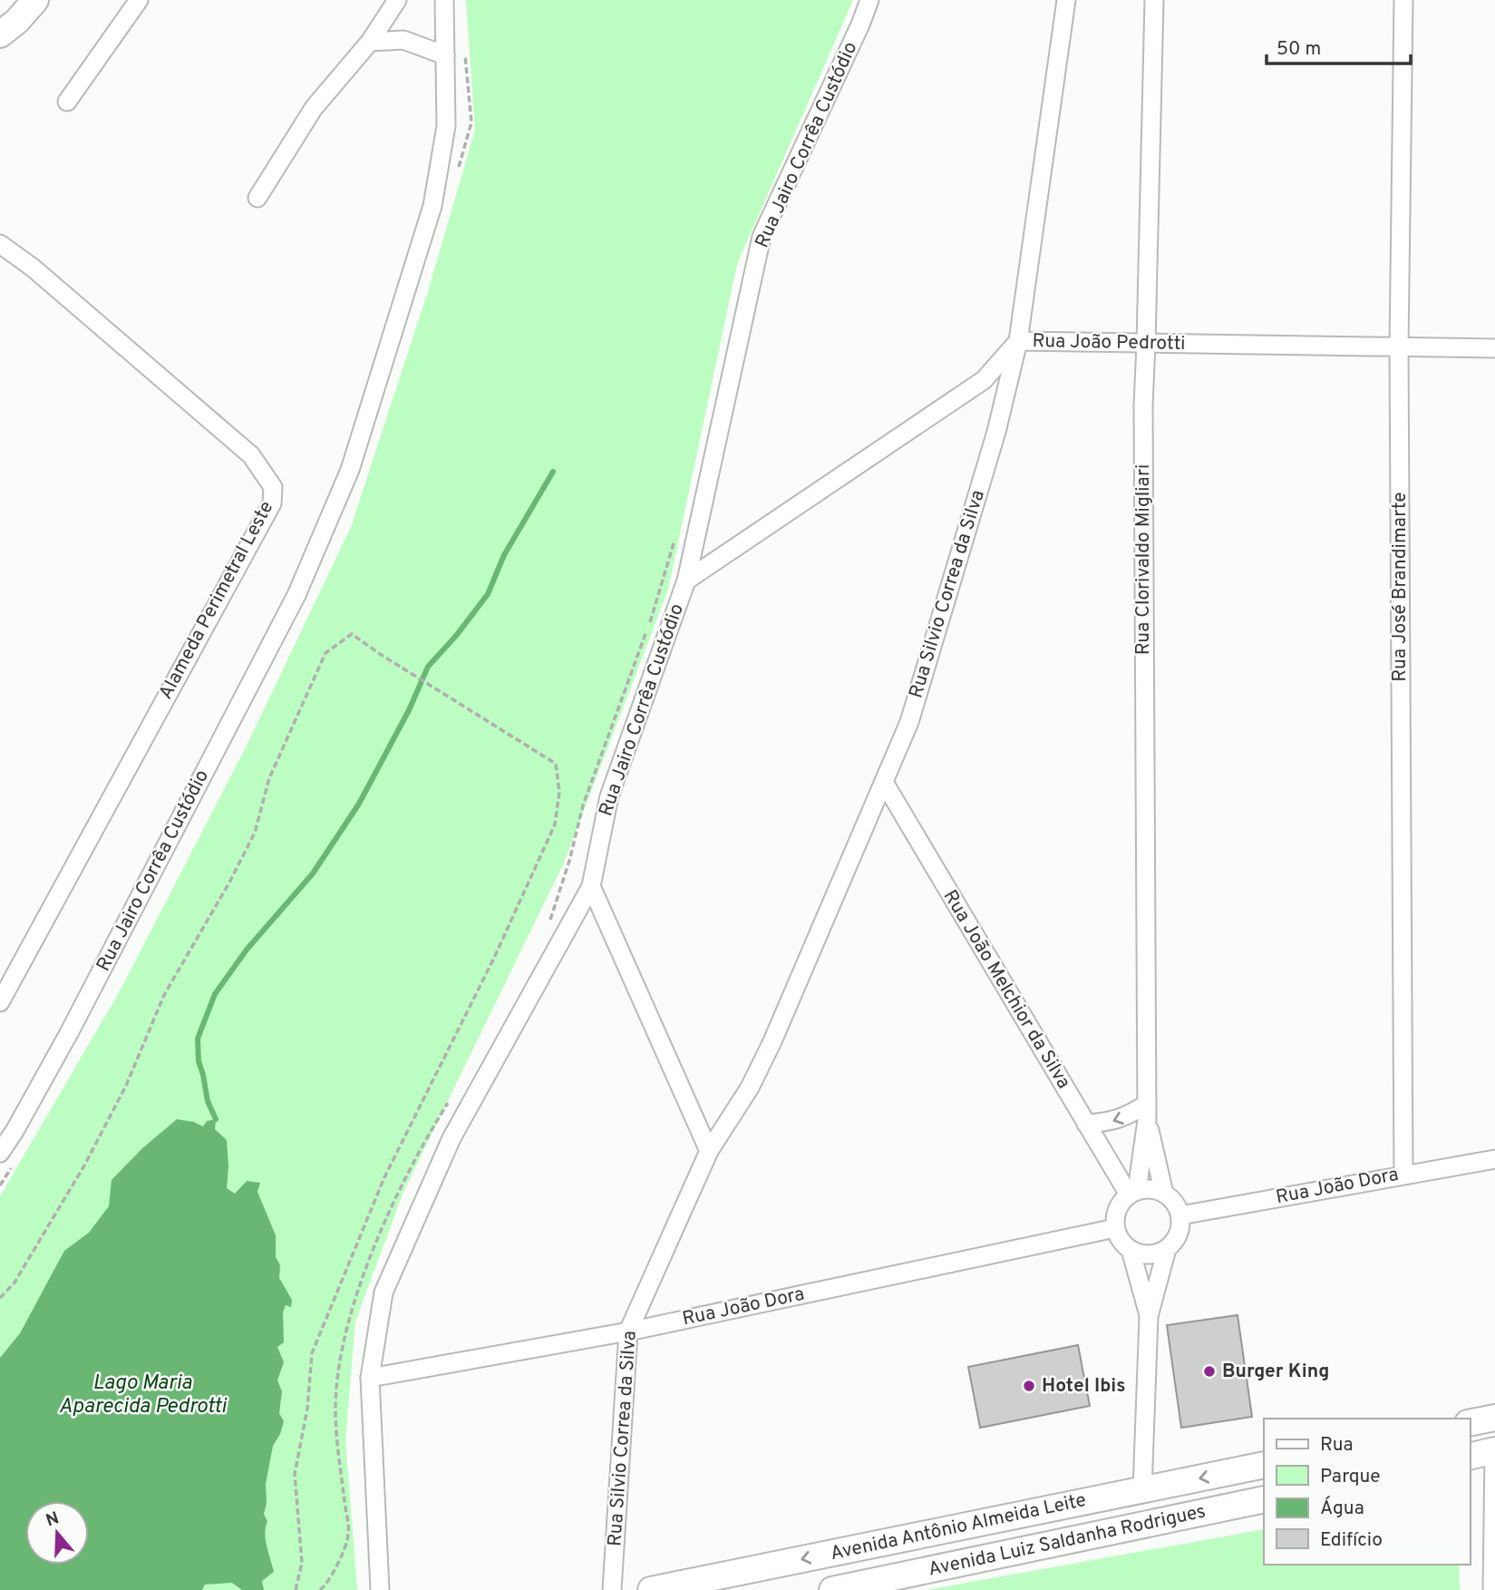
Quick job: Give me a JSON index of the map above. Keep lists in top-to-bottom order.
{
  "streets": {
    "main road": ["Avenida Antônio Almeida Leite", "Avenida Luiz Saldanha Rodrigues"],
    "street": [
      "Rua Jairo Corrêa Custódio",
      "Rua João Pedrotti",
      "Rua Clorivaldo Migliari",
      "Rua José Brandimarte",
      "Rua Silvio Correa da Silva",
      "Alameda Perimetral Leste",
      "Rua João Melchior da Silva",
      "Rua João Dora"
    ]
  },
  "crossings": [
    ["Rua Jairo Corrêa Custódio", "Rua João Pedrotti"],
    ["Rua Jairo Corrêa Custódio", "Rua João Dora"],
    ["Rua João Pedrotti", "Rua Clorivaldo Migliari"],
    ["Rua João Pedrotti", "Rua José Brandimarte"],
    ["Rua João Pedrotti", "Rua Silvio Correa da Silva"],
    ["Rua Clorivaldo Migliari", "Rua João Melchior da Silva"],
    ["Rua Clorivaldo Migliari", "Rua João Dora"],
    ["Rua José Brandimarte", "Rua João Dora"],
    ["Rua Silvio Correa da Silva", "Rua João Melchior da Silva"],
    ["Rua Silvio Correa da Silva", "Rua João Dora"],
    ["Rua João Melchior da Silva", "Rua João Dora"]
  ],
  "one_way": ["Avenida Antônio Almeida Leite"],
  "water": ["Lago Maria Aparecida Pedrotti"],
  "places": ["Burger King", "Hotel Ibis"],
  "legend": [
    "Rua",
    "Parque",
    "Água",
    "Edifício"
  ],
  "scale_bar": "50 m",
  "north": "top"
}
